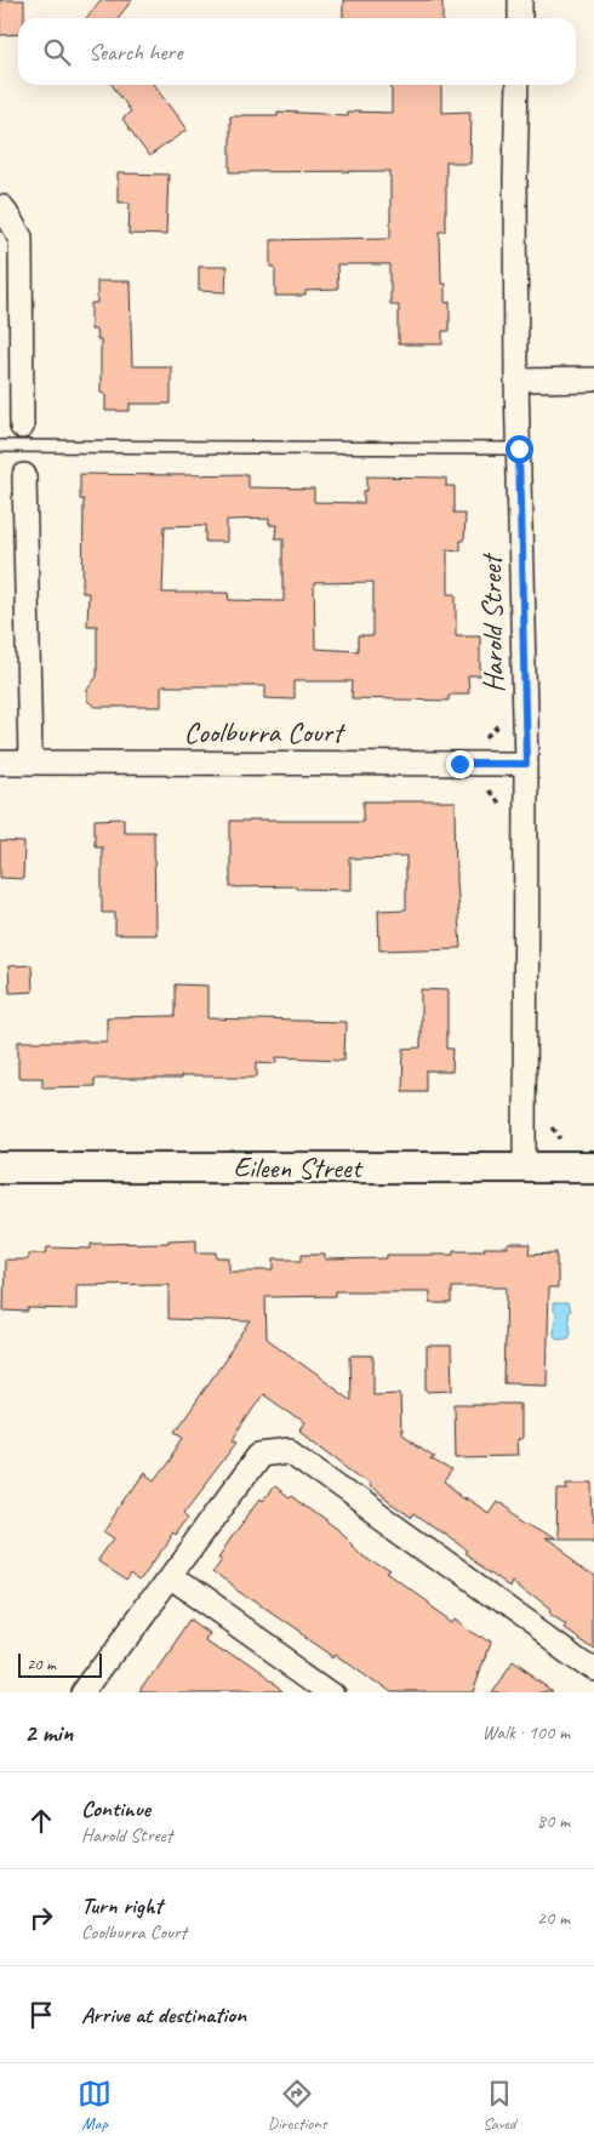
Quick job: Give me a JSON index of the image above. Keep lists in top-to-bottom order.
{
  "streets": {
    "street": ["Harold Street", "Coolburra Court", "Eileen Street"]
  },
  "crossings": [
    ["Harold Street", "Coolburra Court"],
    ["Harold Street", "Eileen Street"]
  ],
  "scale_bar": "20 m",
  "page": {
    "search": "Search here",
    "scale": "20 m",
    "heading": ["2 min", "Walk · 100 m"],
    "list": [
      ["Continue", "Harold Street", "80 m"],
      ["Turn right", "Coolburra Court", "20 m"],
      "Arrive at destination"
    ],
    "nav": ["Map", "Directions", "Saved"]
  }
}
